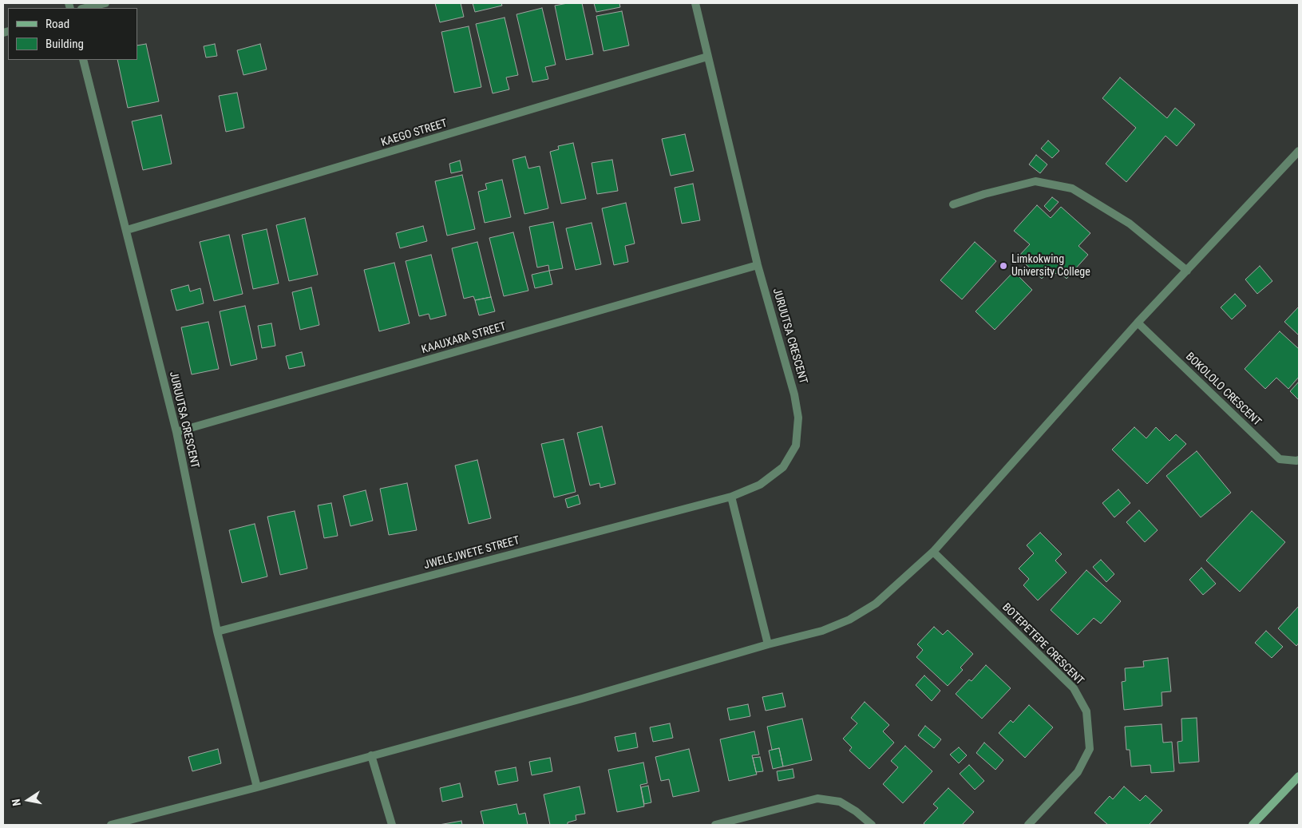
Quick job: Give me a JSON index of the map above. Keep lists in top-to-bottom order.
{
  "streets": {
    "street": [
      "KAEGO STREET",
      "JURUUTSA CRESCENT",
      "KAAUXARA STREET",
      "BOKOLOLO CRESCENT",
      "JWELEJWETE STREET",
      "BOTEPETEPE CRESCENT"
    ]
  },
  "crossings": [
    ["KAEGO STREET", "JURUUTSA CRESCENT"],
    ["JURUUTSA CRESCENT", "KAAUXARA STREET"],
    ["JURUUTSA CRESCENT", "JWELEJWETE STREET"]
  ],
  "places": ["Limkokwing University College"],
  "legend": ["Road", "Building"],
  "north": "left"
}
